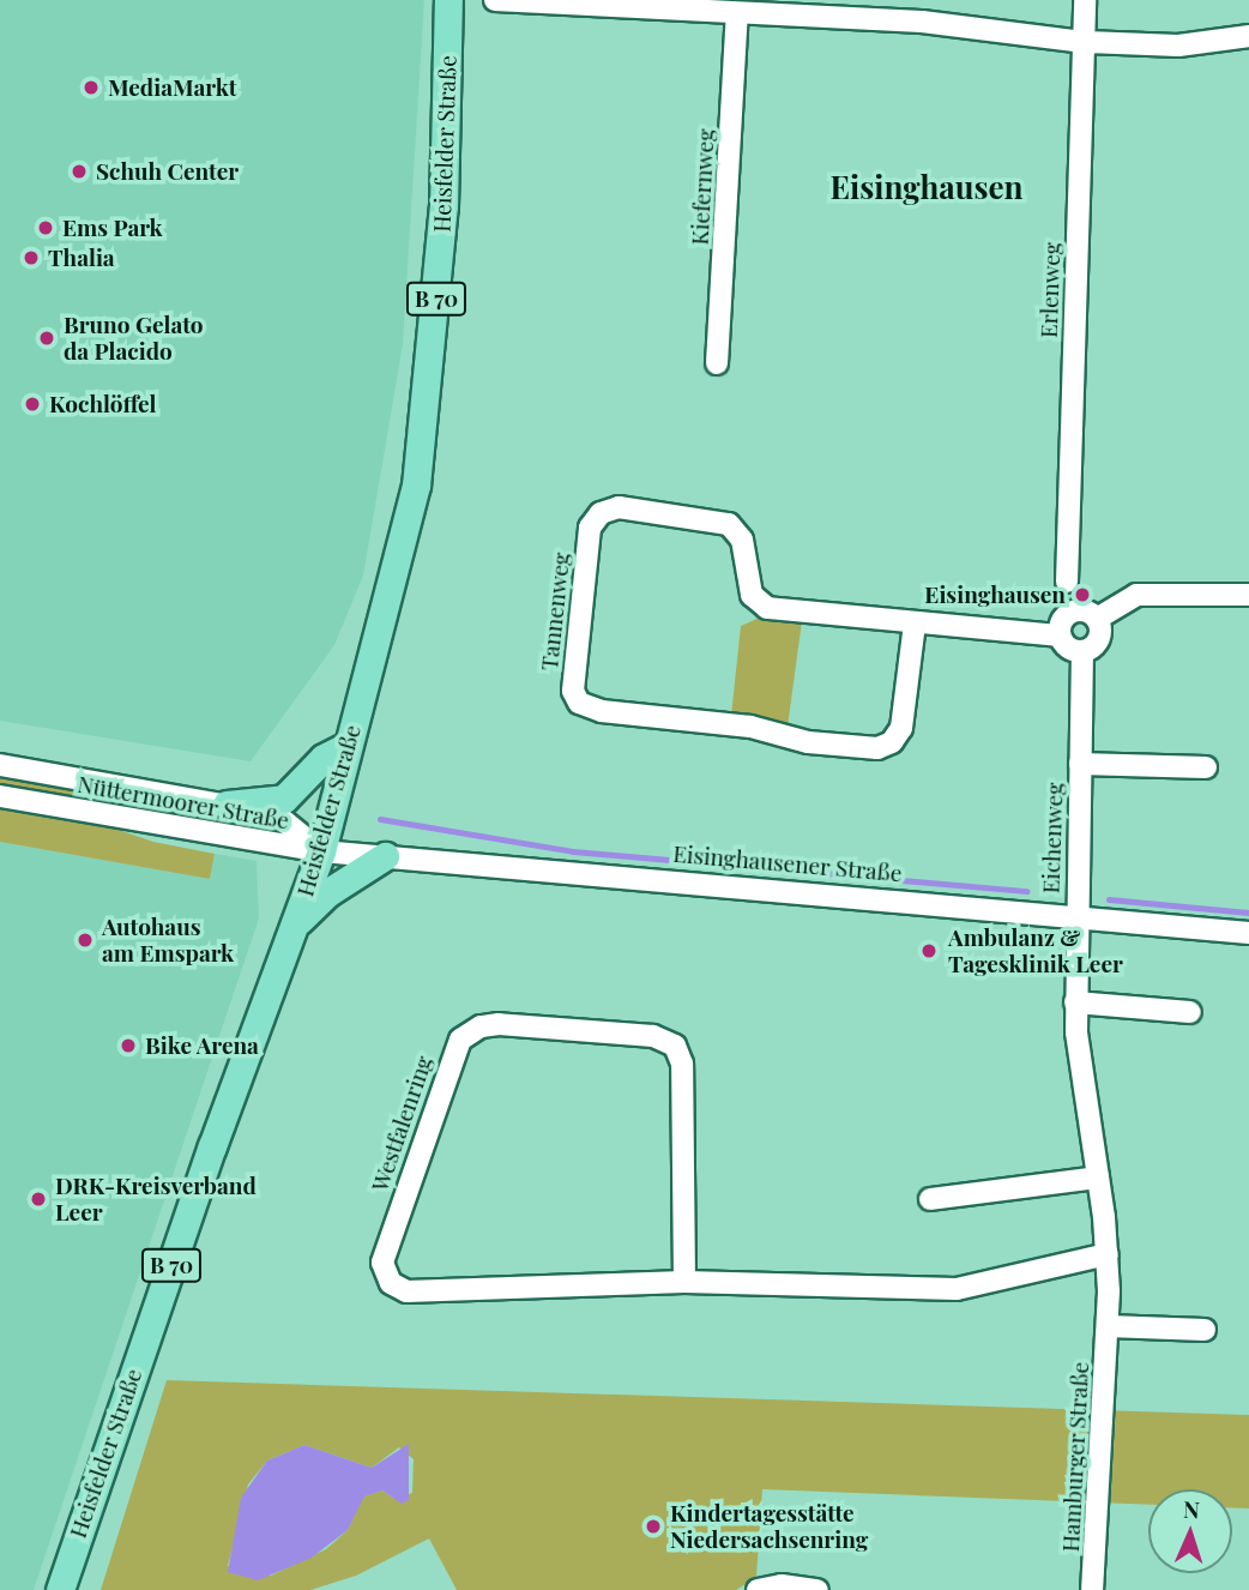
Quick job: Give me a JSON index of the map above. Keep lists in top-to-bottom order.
{
  "streets": {
    "main road": ["Heisfelder Straße", "B 70"],
    "street": [
      "Kiefernweg",
      "Erlenweg",
      "Tannenweg",
      "Nüttermoorer Straße",
      "Eichenweg",
      "Eisinghausener Straße",
      "Westfalenring",
      "Hamburger Straße"
    ]
  },
  "crossings": [
    ["Heisfelder Straße", "B 70"],
    ["Heisfelder Straße", "Nüttermoorer Straße"],
    ["Heisfelder Straße", "Eisinghausener Straße"],
    ["B 70", "Eisinghausener Straße"],
    ["Tannenweg", "Eichenweg"],
    ["Nüttermoorer Straße", "Eisinghausener Straße"],
    ["Eichenweg", "Eisinghausener Straße"],
    ["Eichenweg", "Hamburger Straße"],
    ["Eisinghausener Straße", "Hamburger Straße"],
    ["Westfalenring", "Hamburger Straße"]
  ],
  "districts": ["Eisinghausen"],
  "places": [
    "MediaMarkt",
    "Schuh Center",
    "Ems Park",
    "Thalia",
    "Bruno Gelato da Placido",
    "Kochlöffel",
    "Eisinghausen",
    "Autohaus am Emspark",
    "Ambulanz & Tagesklinik Leer",
    "Bike Arena",
    "DRK-Kreisverband Leer",
    "Kindertagesstätte Niedersachsenring"
  ],
  "north": "top"
}
